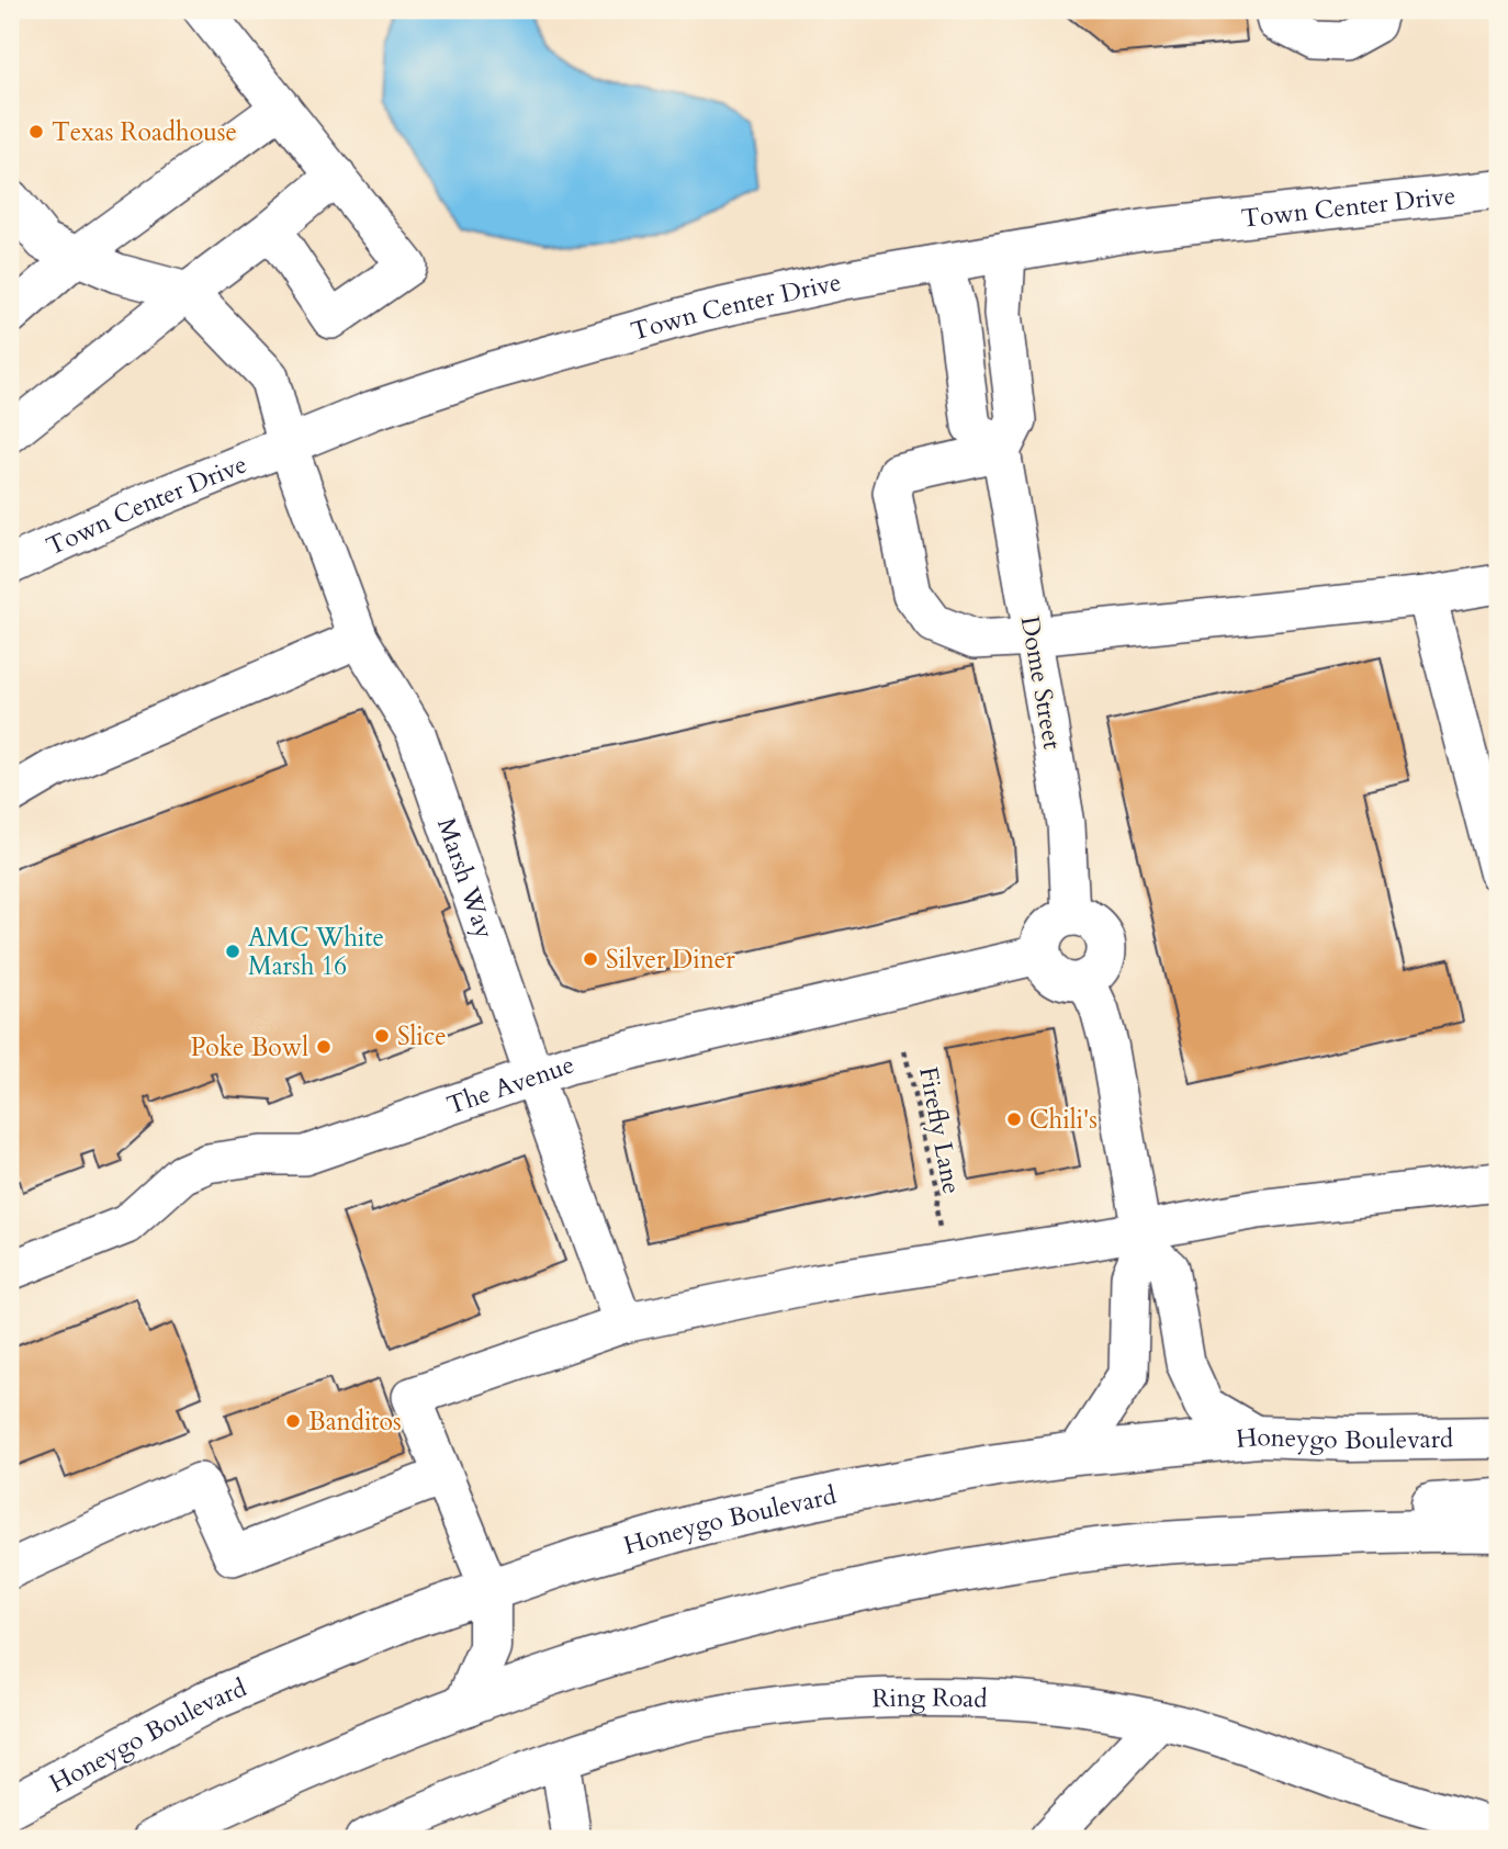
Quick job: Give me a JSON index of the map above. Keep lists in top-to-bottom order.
{
  "streets": {
    "main road": ["Honeygo Boulevard"],
    "street": [
      "Town Center Drive",
      "Dome Street",
      "Marsh Way",
      "The Avenue",
      "Ring Road"
    ],
    "path": ["Firefly Lane"]
  },
  "crossings": [
    ["Town Center Drive", "Marsh Way"],
    ["Dome Street", "The Avenue"],
    ["Marsh Way", "The Avenue"]
  ],
  "places": [
    "Texas Roadhouse",
    "AMC White Marsh 16",
    "Silver Diner",
    "Slice",
    "Poke Bowl",
    "Chili's",
    "Banditos"
  ]
}
